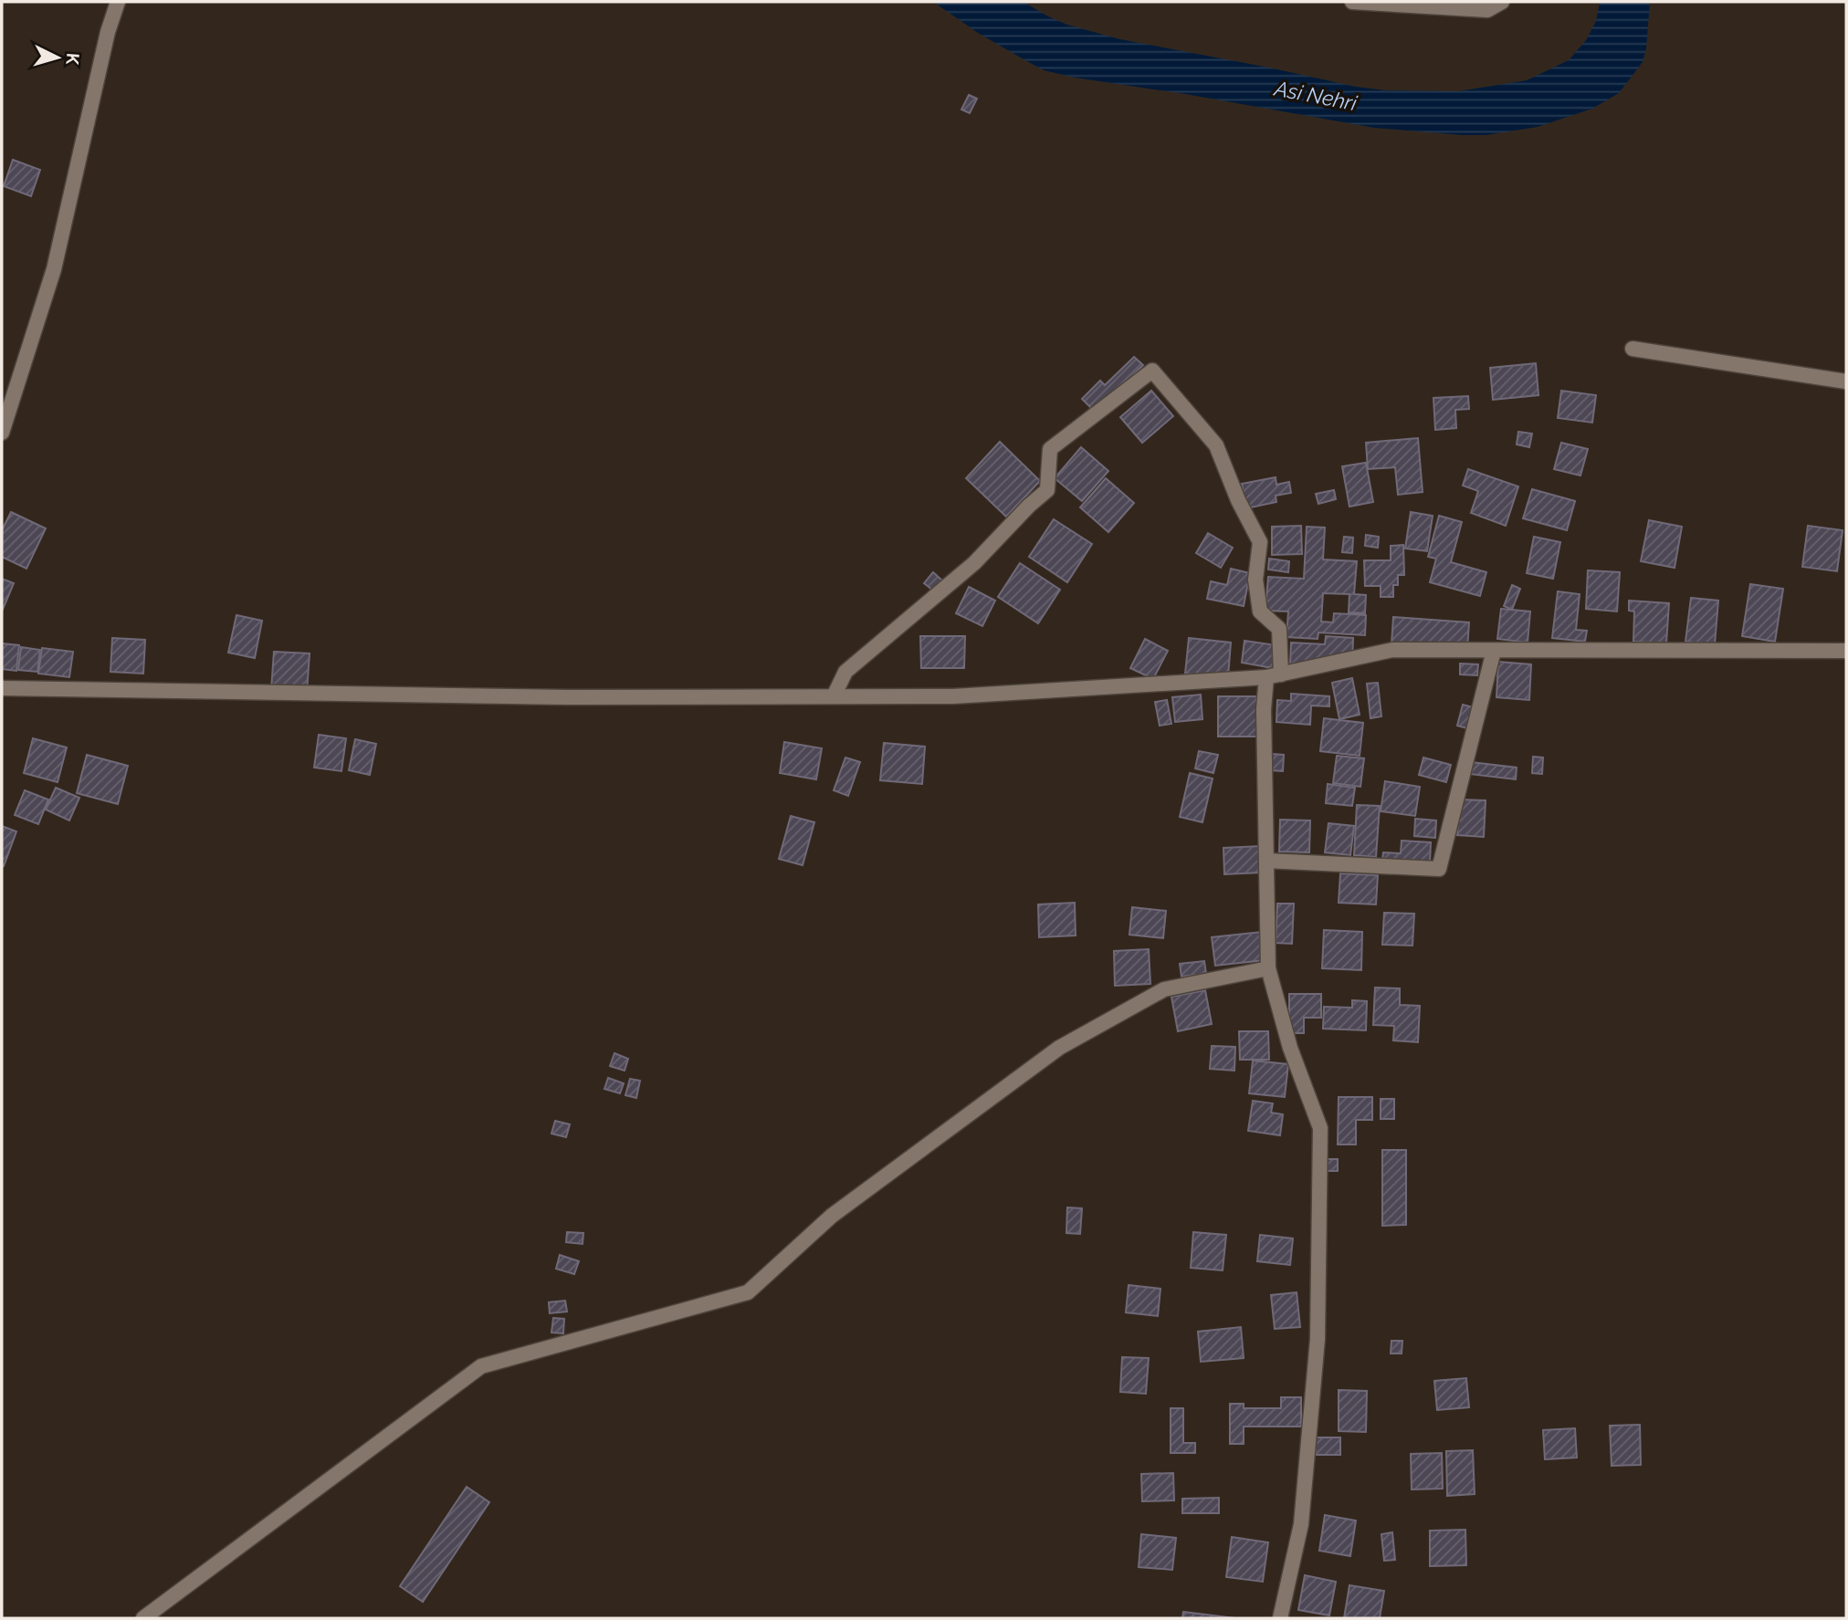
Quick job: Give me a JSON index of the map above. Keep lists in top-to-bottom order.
{
  "water": ["Asi Nehri"],
  "north": "right"
}
